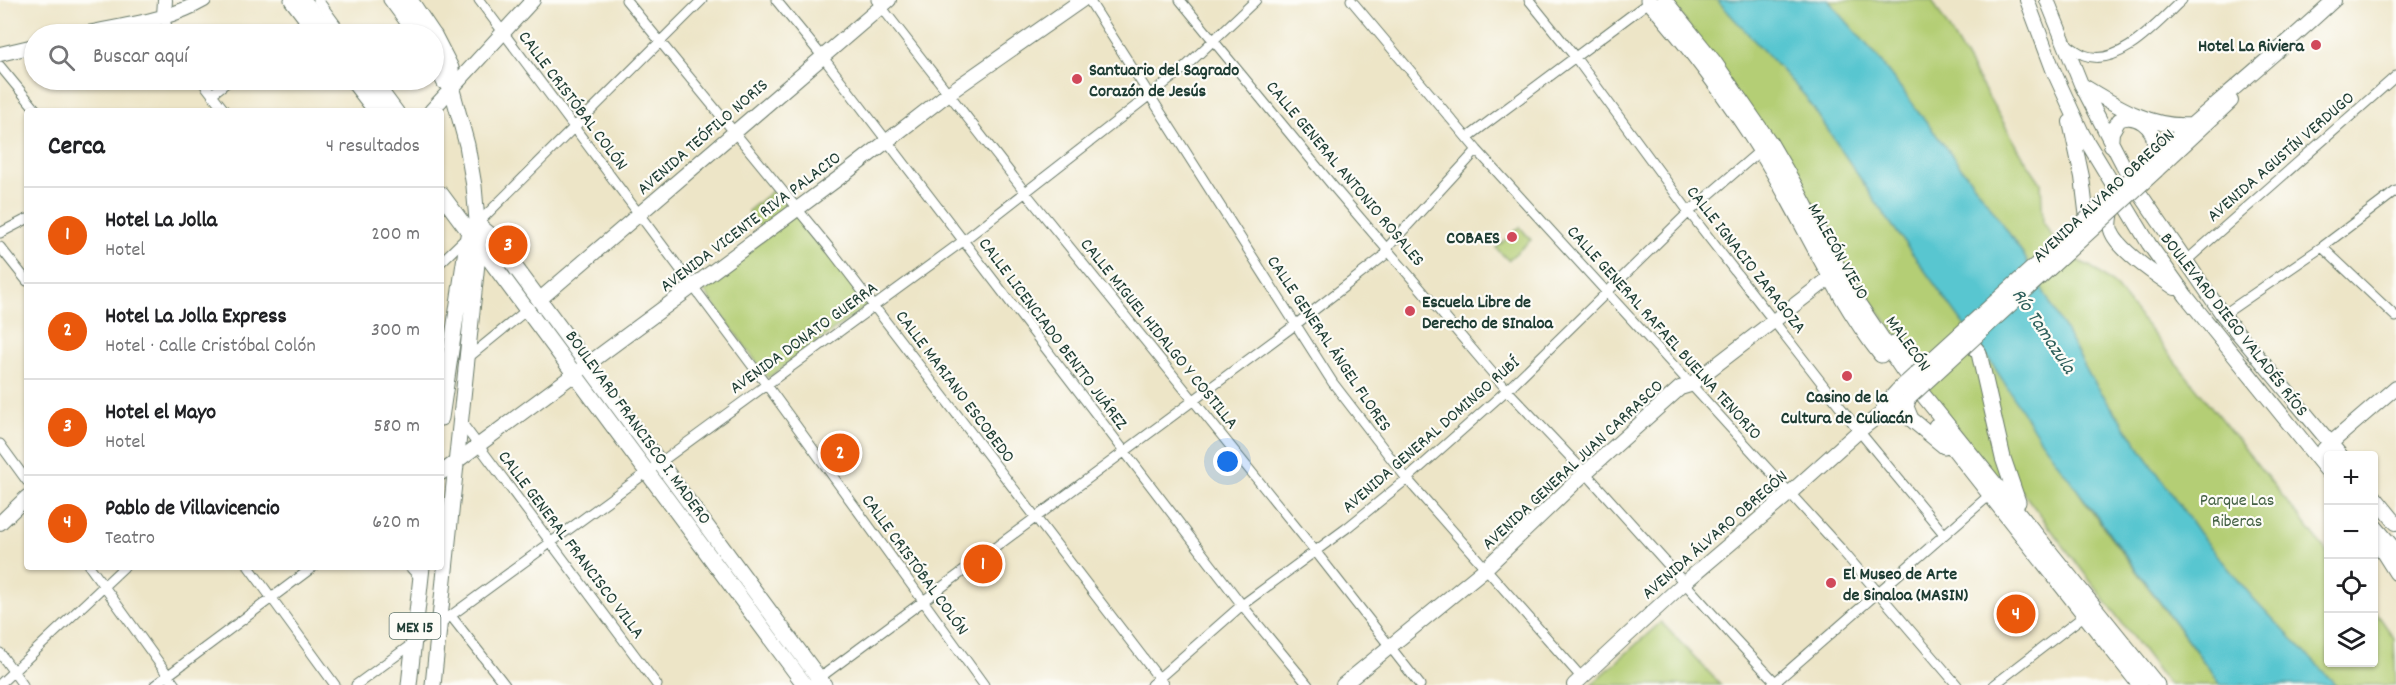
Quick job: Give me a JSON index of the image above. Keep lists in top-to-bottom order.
{
  "streets": {
    "main road": [
      "AVENIDA TEÓFILO NORIS",
      "AVENIDA ÁLVARO OBREGÓN",
      "AVENIDA VICENTE RIVA PALACIO",
      "MALECÓN VIEJO",
      "BOULEVARD DIEGO VALADÉS RÍOS",
      "MALECÓN",
      "BOULEVARD FRANCISCO I. MADERO",
      "AVENIDA GENERAL JUAN CARRASCO",
      "MEX 15"
    ],
    "street": [
      "CALLE CRISTÓBAL COLÓN",
      "AVENIDA AGUSTÍN VERDUGO",
      "CALLE GENERAL ANTONIO ROSALES",
      "CALLE IGNACIO ZARAGOZA",
      "CALLE GENERAL RAFAEL BUELNA TENORIO",
      "CALLE LICENCIADO BENITO JUÁREZ",
      "CALLE MIGUEL HIDALGO Y COSTILLA",
      "AVENIDA DONATO GUERRA",
      "CALLE GENERAL ÁNGEL FLORES",
      "CALLE MARIANO ESCOBEDO",
      "AVENIDA GENERAL DOMINGO RUBÍ",
      "CALLE GENERAL FRANCISCO VILLA"
    ]
  },
  "crossings": [
    ["CALLE CRISTÓBAL COLÓN", "AVENIDA TEÓFILO NORIS"],
    ["CALLE CRISTÓBAL COLÓN", "AVENIDA VICENTE RIVA PALACIO"],
    ["CALLE CRISTÓBAL COLÓN", "AVENIDA DONATO GUERRA"],
    ["AVENIDA TEÓFILO NORIS", "CALLE LICENCIADO BENITO JUÁREZ"],
    ["AVENIDA TEÓFILO NORIS", "CALLE MIGUEL HIDALGO Y COSTILLA"],
    ["AVENIDA TEÓFILO NORIS", "CALLE MARIANO ESCOBEDO"],
    ["AVENIDA TEÓFILO NORIS", "BOULEVARD FRANCISCO I. MADERO"],
    ["AVENIDA AGUSTÍN VERDUGO", "BOULEVARD DIEGO VALADÉS RÍOS"],
    ["CALLE GENERAL ANTONIO ROSALES", "AVENIDA ÁLVARO OBREGÓN"],
    ["CALLE GENERAL ANTONIO ROSALES", "AVENIDA DONATO GUERRA"],
    ["CALLE GENERAL ANTONIO ROSALES", "AVENIDA GENERAL DOMINGO RUBÍ"],
    ["CALLE GENERAL ANTONIO ROSALES", "AVENIDA GENERAL JUAN CARRASCO"],
    ["AVENIDA ÁLVARO OBREGÓN", "CALLE IGNACIO ZARAGOZA"],
    ["AVENIDA ÁLVARO OBREGÓN", "CALLE GENERAL RAFAEL BUELNA TENORIO"],
    ["AVENIDA ÁLVARO OBREGÓN", "CALLE GENERAL ÁNGEL FLORES"],
    ["AVENIDA VICENTE RIVA PALACIO", "CALLE LICENCIADO BENITO JUÁREZ"],
    ["AVENIDA VICENTE RIVA PALACIO", "CALLE MIGUEL HIDALGO Y COSTILLA"],
    ["AVENIDA VICENTE RIVA PALACIO", "CALLE MARIANO ESCOBEDO"],
    ["AVENIDA VICENTE RIVA PALACIO", "BOULEVARD FRANCISCO I. MADERO"],
    ["AVENIDA VICENTE RIVA PALACIO", "CALLE GENERAL FRANCISCO VILLA"],
    ["AVENIDA VICENTE RIVA PALACIO", "MEX 15"],
    ["MALECÓN VIEJO", "MALECÓN"],
    ["MALECÓN VIEJO", "AVENIDA GENERAL DOMINGO RUBÍ"],
    ["MALECÓN VIEJO", "AVENIDA GENERAL JUAN CARRASCO"],
    ["CALLE IGNACIO ZARAGOZA", "AVENIDA GENERAL DOMINGO RUBÍ"],
    ["CALLE IGNACIO ZARAGOZA", "AVENIDA GENERAL JUAN CARRASCO"],
    ["CALLE GENERAL RAFAEL BUELNA TENORIO", "AVENIDA GENERAL DOMINGO RUBÍ"],
    ["CALLE GENERAL RAFAEL BUELNA TENORIO", "AVENIDA GENERAL JUAN CARRASCO"],
    ["CALLE LICENCIADO BENITO JUÁREZ", "AVENIDA DONATO GUERRA"],
    ["CALLE LICENCIADO BENITO JUÁREZ", "AVENIDA GENERAL DOMINGO RUBÍ"],
    ["CALLE MIGUEL HIDALGO Y COSTILLA", "AVENIDA DONATO GUERRA"],
    ["CALLE MIGUEL HIDALGO Y COSTILLA", "AVENIDA GENERAL DOMINGO RUBÍ"],
    ["CALLE MIGUEL HIDALGO Y COSTILLA", "AVENIDA GENERAL JUAN CARRASCO"],
    ["AVENIDA DONATO GUERRA", "CALLE GENERAL ÁNGEL FLORES"],
    ["AVENIDA DONATO GUERRA", "CALLE MARIANO ESCOBEDO"],
    ["AVENIDA DONATO GUERRA", "BOULEVARD FRANCISCO I. MADERO"],
    ["AVENIDA DONATO GUERRA", "CALLE GENERAL FRANCISCO VILLA"],
    ["AVENIDA DONATO GUERRA", "MEX 15"],
    ["CALLE GENERAL ÁNGEL FLORES", "AVENIDA GENERAL DOMINGO RUBÍ"],
    ["CALLE GENERAL ÁNGEL FLORES", "AVENIDA GENERAL JUAN CARRASCO"],
    ["MALECÓN", "AVENIDA GENERAL DOMINGO RUBÍ"],
    ["CALLE MARIANO ESCOBEDO", "AVENIDA GENERAL DOMINGO RUBÍ"],
    ["BOULEVARD FRANCISCO I. MADERO", "MEX 15"],
    ["CALLE GENERAL FRANCISCO VILLA", "MEX 15"]
  ],
  "water": ["Río Tamazula"],
  "parks": ["Parque Las Riberas"],
  "places": [
    "Hotel La Riviera",
    "Santuario del Sagrado Corazón de Jesús",
    "COBAES",
    "Escuela Libre de Derecho de SInaloa",
    "Casino de la Cultura de Culiacán",
    "El Museo de Arte de Sinaloa (MASIN)"
  ],
  "page": {
    "search": "Buscar aquí",
    "heading": ["Cerca", "4 resultados"],
    "list": [
      {
        "mark": "1",
        "name": "Hotel La Jolla",
        "note": "Hotel",
        "value": "200 m"
      },
      {
        "mark": "2",
        "name": "Hotel La Jolla Express",
        "note": "Hotel · Calle Cristóbal Colón",
        "value": "300 m"
      },
      {
        "mark": "3",
        "name": "Hotel el Mayo",
        "note": "Hotel",
        "value": "580 m"
      },
      {
        "mark": "4",
        "name": "Pablo de Villavicencio",
        "note": "Teatro",
        "value": "620 m"
      }
    ],
    "pins": [
      "3",
      "2",
      "1",
      "4"
    ],
    "map_buttons": ["+", "−"]
  }
}
